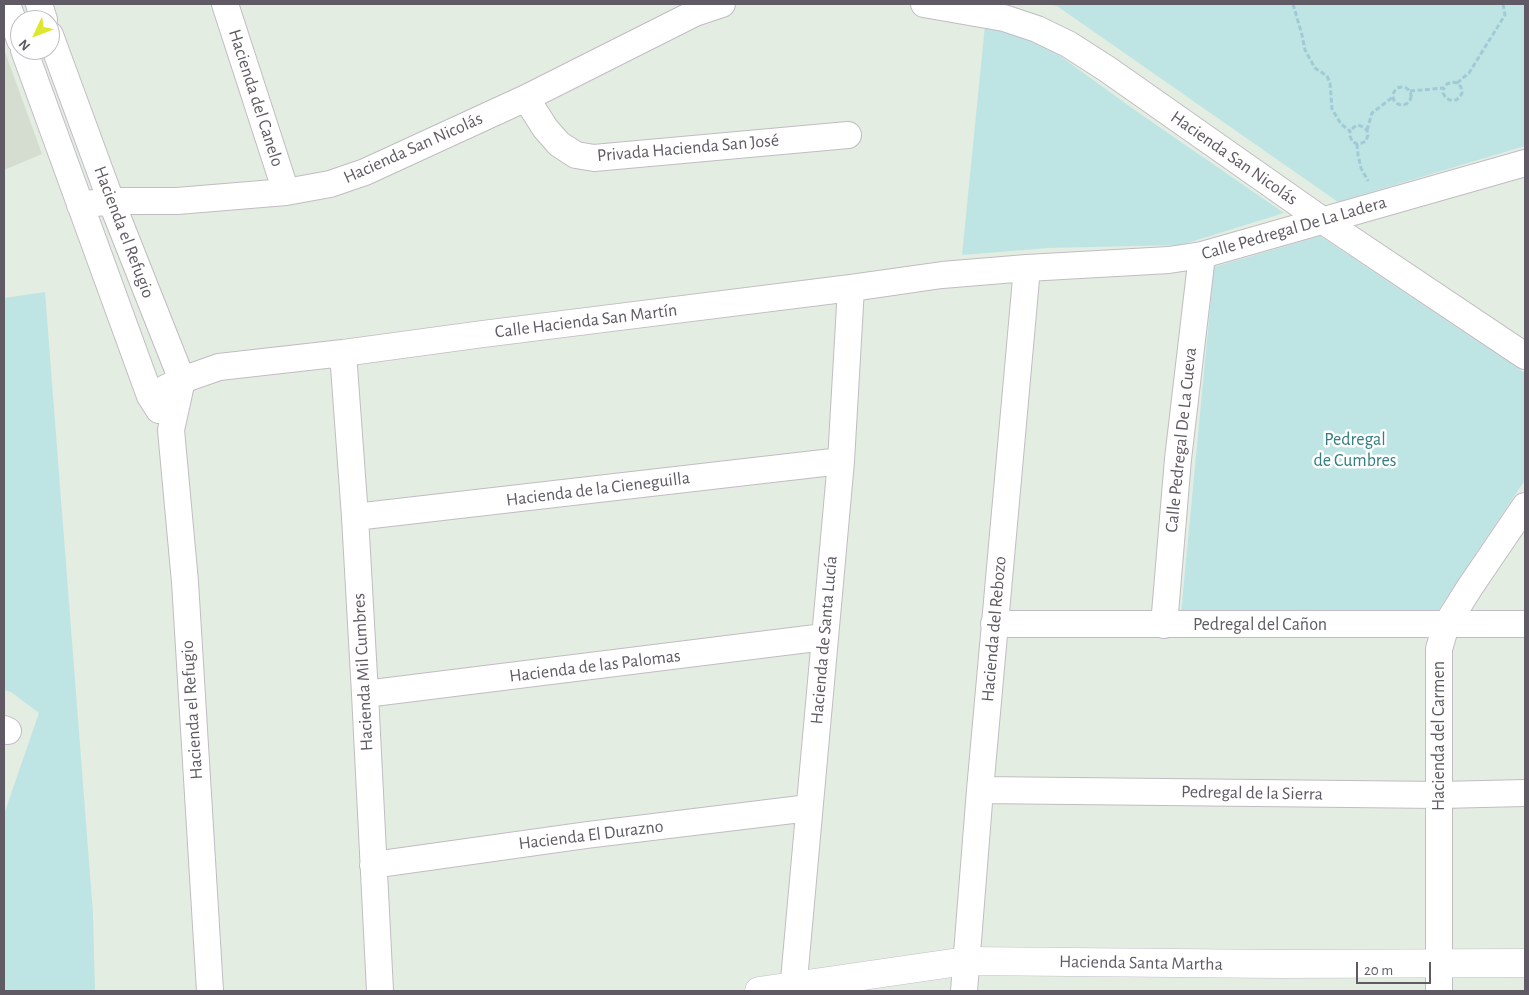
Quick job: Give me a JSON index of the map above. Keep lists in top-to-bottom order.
{
  "streets": {
    "street": [
      "Hacienda del Canelo",
      "Hacienda San Nicolás",
      "Privada Hacienda San José",
      "Calle Pedregal De La Ladera",
      "Hacienda el Refugio",
      "Calle Hacienda San Martín",
      "Calle Pedregal De La Cueva",
      "Hacienda de la Cieneguilla",
      "Pedregal del Cañon",
      "Hacienda del Rebozo",
      "Hacienda de Santa Lucía",
      "Hacienda de las Palomas",
      "Hacienda Mil Cumbres",
      "Hacienda del Carmen",
      "Pedregal de la Sierra",
      "Hacienda El Durazno",
      "Hacienda Santa Martha"
    ]
  },
  "crossings": [
    ["Hacienda del Canelo", "Hacienda San Nicolás"],
    ["Hacienda San Nicolás", "Privada Hacienda San José"],
    ["Hacienda San Nicolás", "Calle Pedregal De La Ladera"],
    ["Hacienda San Nicolás", "Hacienda el Refugio"],
    ["Calle Pedregal De La Ladera", "Calle Hacienda San Martín"],
    ["Calle Pedregal De La Ladera", "Calle Pedregal De La Cueva"],
    ["Calle Pedregal De La Ladera", "Hacienda del Rebozo"],
    ["Hacienda el Refugio", "Calle Hacienda San Martín"],
    ["Calle Hacienda San Martín", "Hacienda del Rebozo"],
    ["Calle Hacienda San Martín", "Hacienda de Santa Lucía"],
    ["Calle Hacienda San Martín", "Hacienda Mil Cumbres"],
    ["Calle Pedregal De La Cueva", "Pedregal del Cañon"],
    ["Hacienda de la Cieneguilla", "Hacienda de Santa Lucía"],
    ["Hacienda de la Cieneguilla", "Hacienda Mil Cumbres"],
    ["Pedregal del Cañon", "Hacienda del Rebozo"],
    ["Pedregal del Cañon", "Hacienda del Carmen"],
    ["Hacienda del Rebozo", "Pedregal de la Sierra"],
    ["Hacienda del Rebozo", "Hacienda Santa Martha"],
    ["Hacienda de Santa Lucía", "Hacienda de las Palomas"],
    ["Hacienda de Santa Lucía", "Hacienda El Durazno"],
    ["Hacienda de Santa Lucía", "Hacienda Santa Martha"],
    ["Hacienda de las Palomas", "Hacienda Mil Cumbres"],
    ["Hacienda Mil Cumbres", "Hacienda El Durazno"],
    ["Hacienda del Carmen", "Pedregal de la Sierra"],
    ["Hacienda del Carmen", "Hacienda Santa Martha"]
  ],
  "parks": ["Pedregal de Cumbres"],
  "scale_bar": "20 m",
  "north": "bottom left"
}
